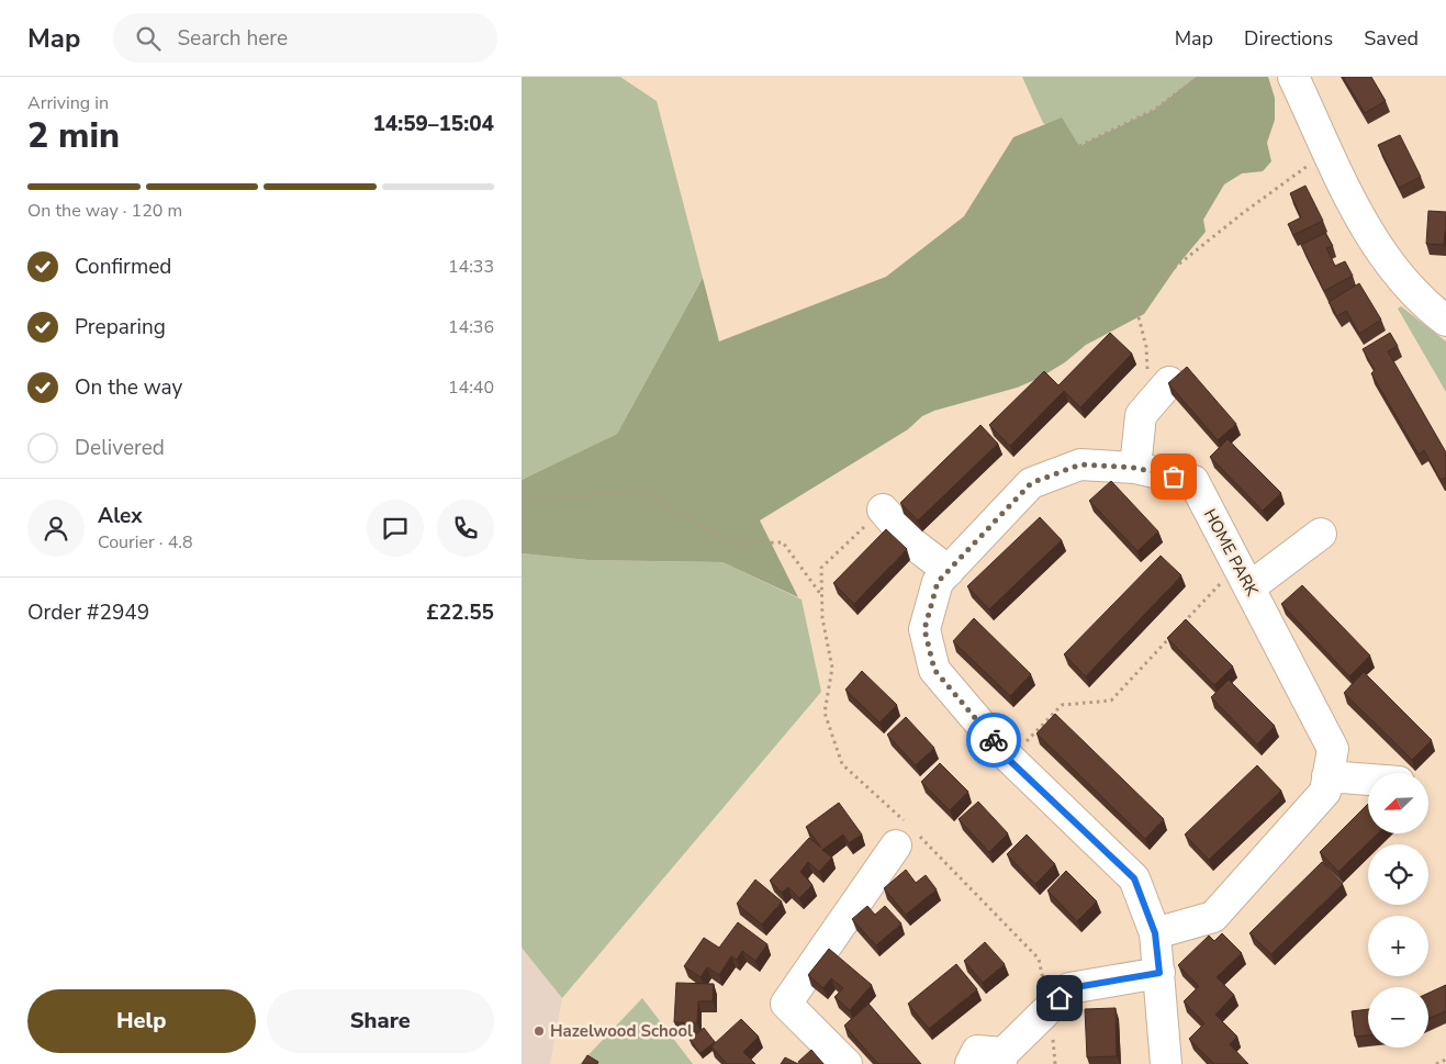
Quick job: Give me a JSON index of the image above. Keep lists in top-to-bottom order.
{
  "streets": {
    "street": ["HOME PARK"]
  },
  "places": ["Hazelwood School"],
  "north": "bottom left",
  "page": {
    "header": "Map",
    "search": "Search here",
    "nav": ["Map", "Directions", "Saved"],
    "heading": ["2 min", "Arriving in", "14:59–15:04"],
    "panel": [
      "Alex",
      "Courier · 4.8",
      "Order #2949",
      "£22.55"
    ],
    "bar": "On the way · 120 m",
    "list": [
      ["Confirmed", "14:33"],
      ["Preparing", "14:36"],
      ["On the way", "14:40"],
      "Delivered"
    ],
    "map_buttons": ["+", "−"],
    "buttons": ["Help", "Share"]
  }
}
